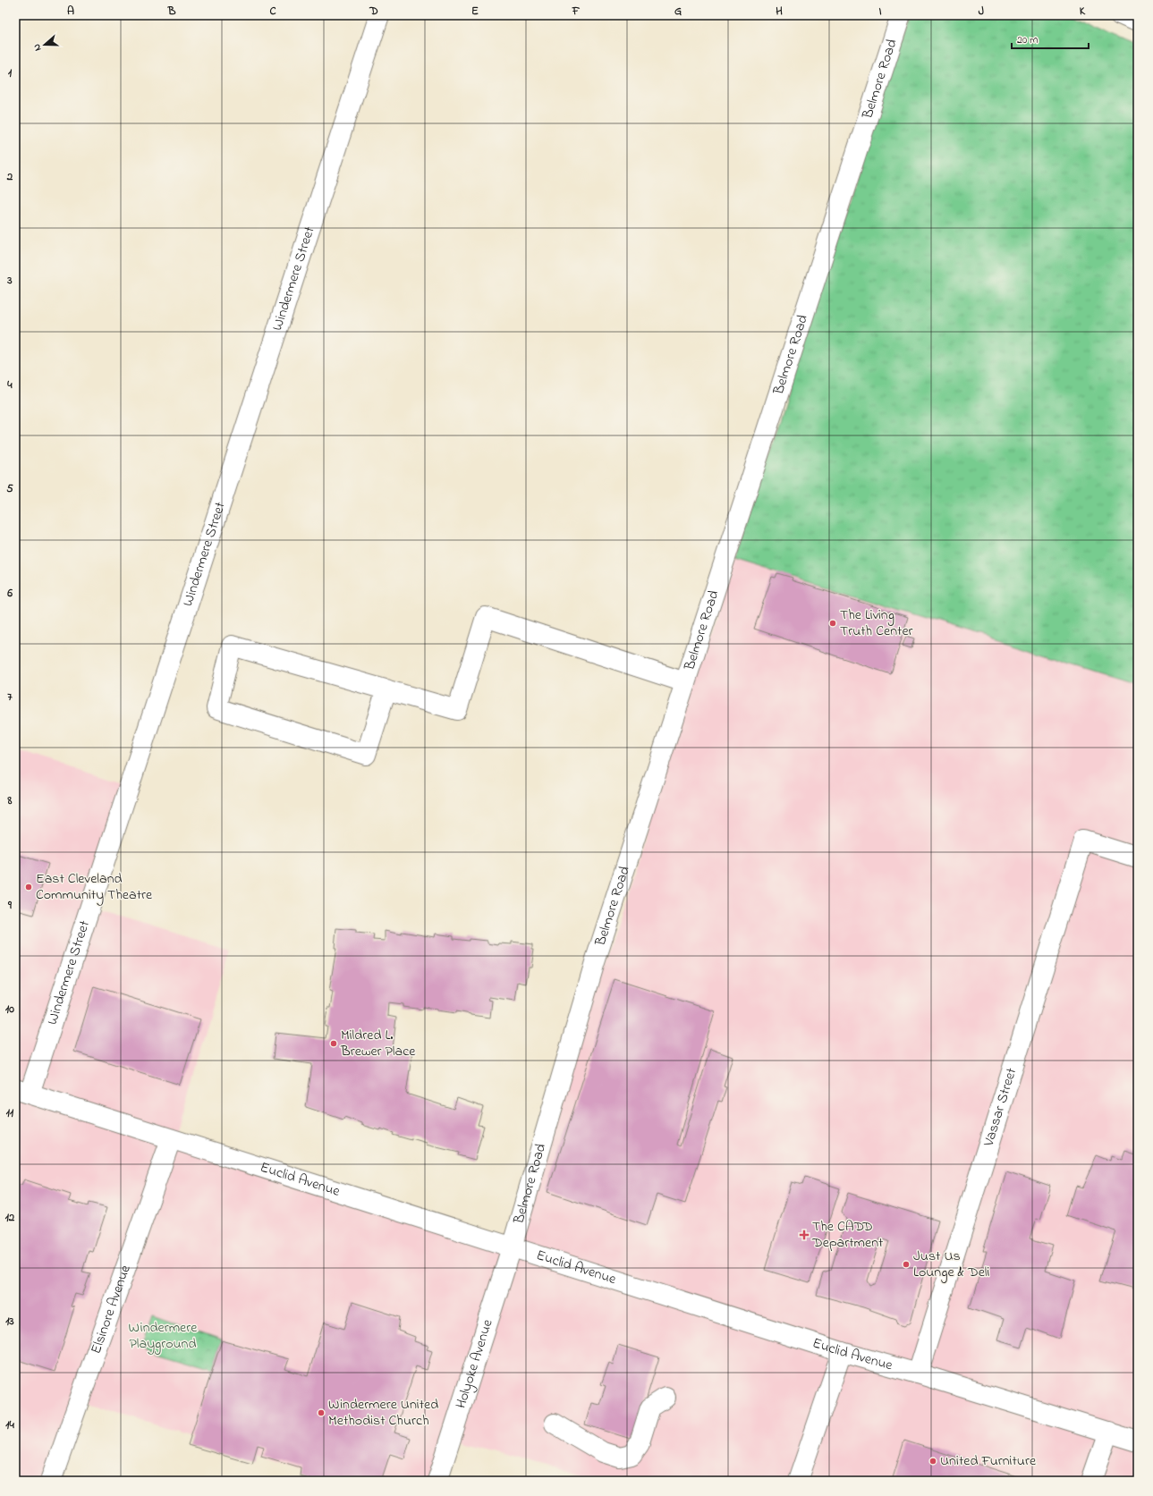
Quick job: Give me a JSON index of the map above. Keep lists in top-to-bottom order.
{
  "streets": {
    "street": [
      "Belmore Road",
      "Windermere Street",
      "Vassar Street",
      "Euclid Avenue",
      "Elsinore Avenue",
      "Holyoke Avenue"
    ]
  },
  "crossings": [
    ["Belmore Road", "Euclid Avenue"],
    ["Belmore Road", "Holyoke Avenue"],
    ["Windermere Street", "Euclid Avenue"],
    ["Vassar Street", "Euclid Avenue"],
    ["Euclid Avenue", "Elsinore Avenue"],
    ["Euclid Avenue", "Holyoke Avenue"]
  ],
  "parks": ["Windermere Playground"],
  "places": {
    "other": [
      "The Living Truth Center",
      "East Cleveland Community Theatre",
      "Mildred L. Brewer Place",
      "Just Us Lounge & Deli",
      "Windermere United Methodist Church",
      "United Furniture"
    ],
    "health": ["The CADD Department"]
  },
  "scale_bar": "20 m",
  "north": "left",
  "grid": {
    "columns": [
      "A",
      "B",
      "C",
      "D",
      "E",
      "F",
      "G",
      "H",
      "I",
      "J",
      "K"
    ],
    "rows": [
      "1",
      "2",
      "3",
      "4",
      "5",
      "6",
      "7",
      "8",
      "9",
      "10",
      "11",
      "12",
      "13",
      "14"
    ]
  }
}
